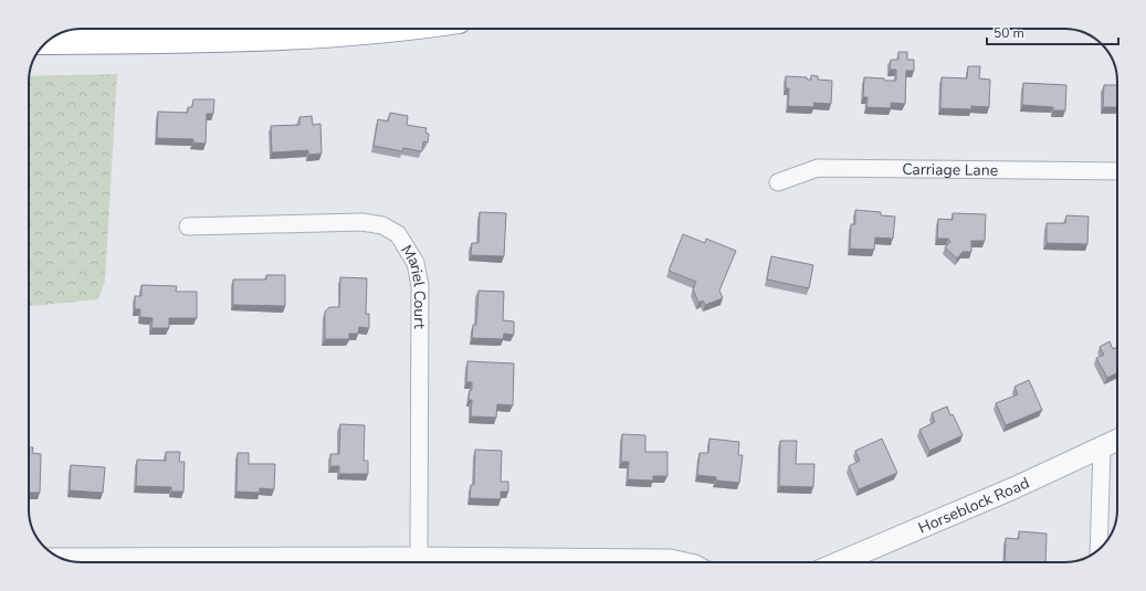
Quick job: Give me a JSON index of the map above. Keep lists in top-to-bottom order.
{
  "streets": {
    "street": ["Carriage Lane", "Mariel Court", "Horseblock Road"]
  },
  "scale_bar": "50 m"
}
